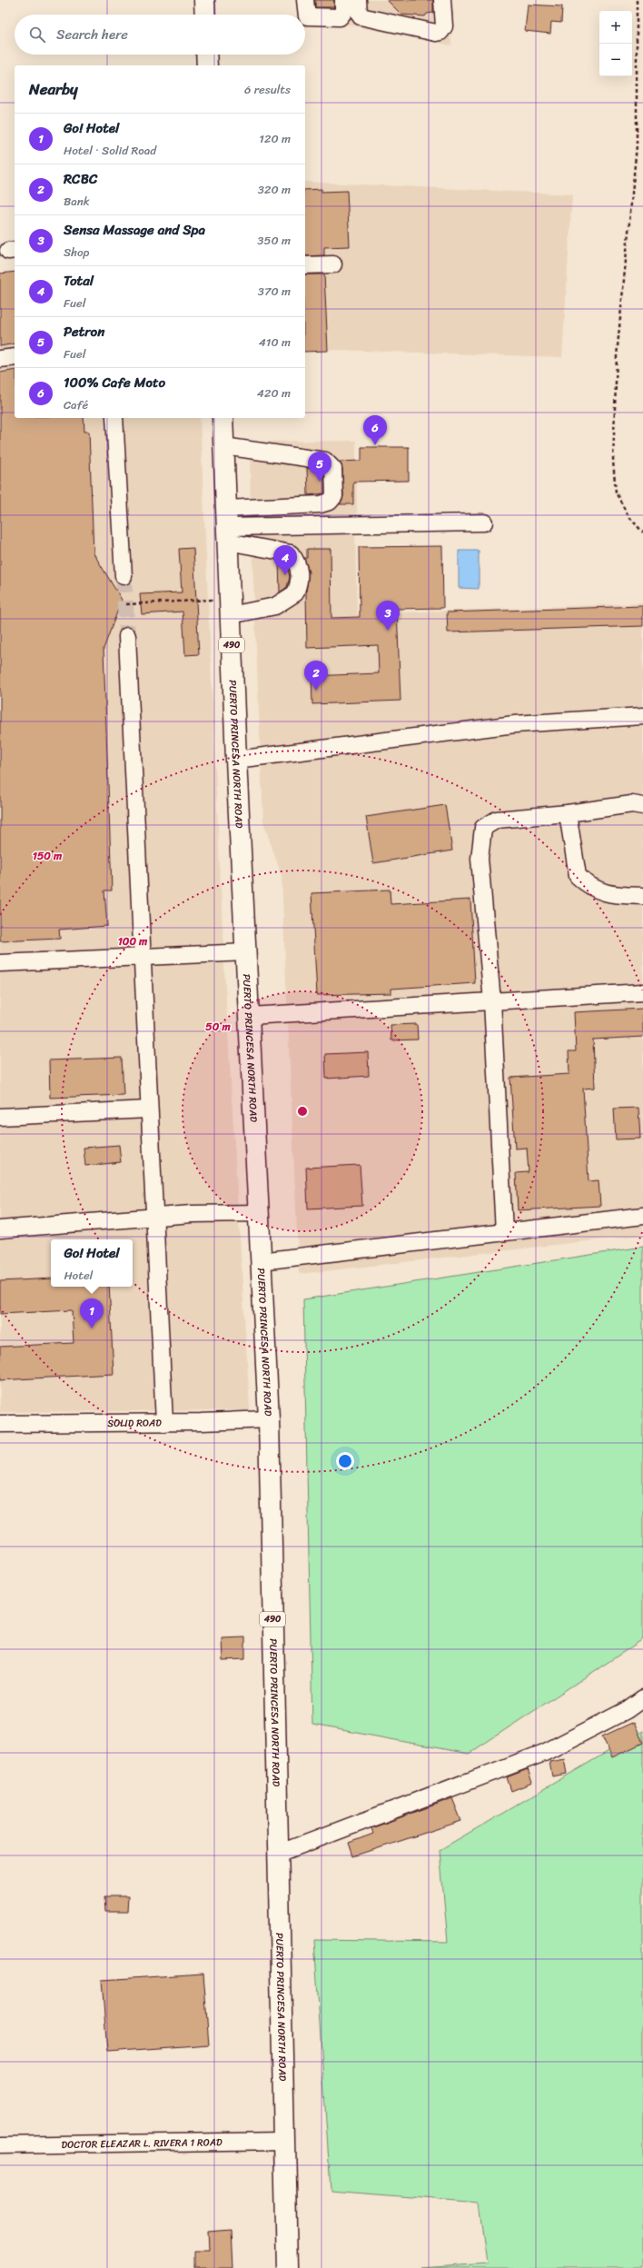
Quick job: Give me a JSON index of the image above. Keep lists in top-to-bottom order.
{
  "streets": {
    "main road": ["490", "PUERTO PRINCESA NORTH ROAD"],
    "street": ["SOLID ROAD", "DOCTOR ELEAZAR L. RIVERA 1 ROAD"]
  },
  "crossings": [
    ["PUERTO PRINCESA NORTH ROAD", "SOLID ROAD"],
    ["PUERTO PRINCESA NORTH ROAD", "DOCTOR ELEAZAR L. RIVERA 1 ROAD"]
  ],
  "page": {
    "map_buttons": ["+", "−"],
    "search": "Search here",
    "heading": ["Nearby", "6 results"],
    "list": [
      {
        "mark": "1",
        "name": "Go! Hotel",
        "note": "Hotel · Solid Road",
        "value": "120 m"
      },
      {
        "mark": "2",
        "name": "RCBC",
        "note": "Bank",
        "value": "320 m"
      },
      {
        "mark": "3",
        "name": "Sensa Massage and Spa",
        "note": "Shop",
        "value": "350 m"
      },
      {
        "mark": "4",
        "name": "Total",
        "note": "Fuel",
        "value": "370 m"
      },
      {
        "mark": "5",
        "name": "Petron",
        "note": "Fuel",
        "value": "410 m"
      },
      {
        "mark": "6",
        "name": "100% Cafe Moto",
        "note": "Café",
        "value": "420 m"
      }
    ],
    "pins": [
      "6",
      "5",
      "4",
      "3",
      "2",
      "1"
    ],
    "popup": ["Go! Hotel", "Hotel"]
  },
  "rings": ["150 m", "100 m", "50 m"]
}
